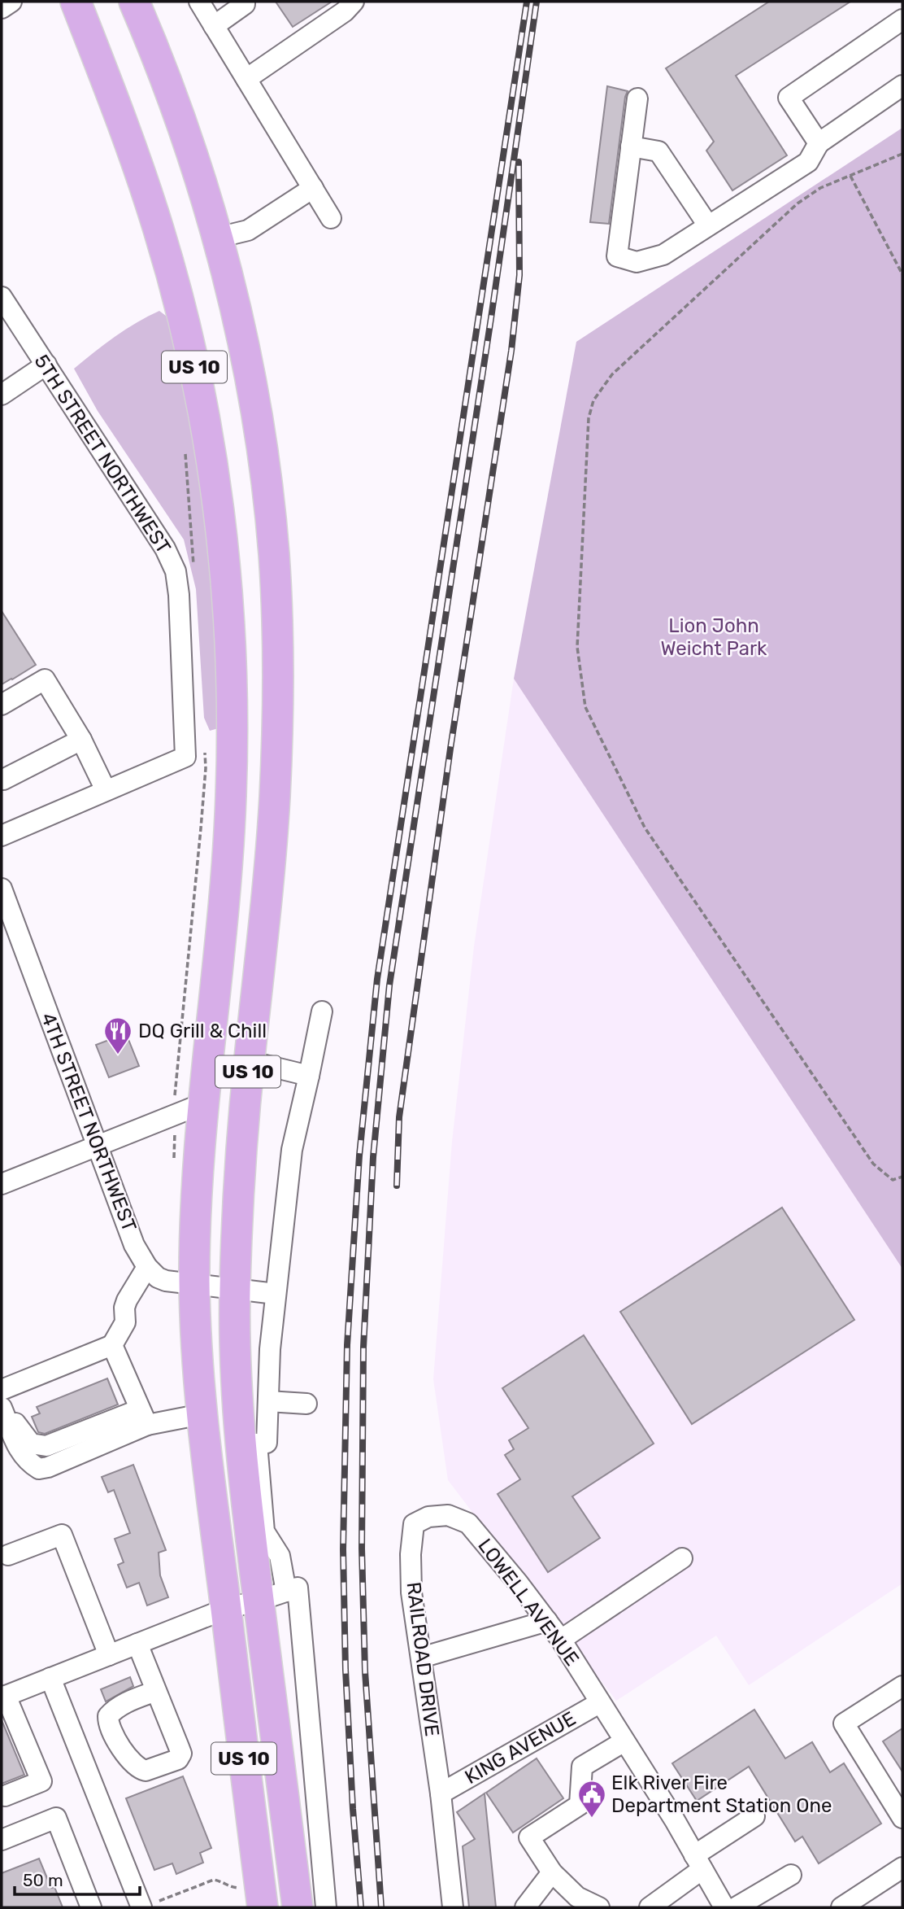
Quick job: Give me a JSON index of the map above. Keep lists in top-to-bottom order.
{
  "streets": {
    "highway": ["US 10"],
    "street": [
      "5TH STREET NORTHWEST",
      "4TH STREET NORTHWEST",
      "LOWELL AVENUE",
      "RAILROAD DRIVE",
      "KING AVENUE"
    ]
  },
  "crossings": [
    ["US 10", "4TH STREET NORTHWEST"],
    ["LOWELL AVENUE", "RAILROAD DRIVE"],
    ["LOWELL AVENUE", "KING AVENUE"],
    ["RAILROAD DRIVE", "KING AVENUE"]
  ],
  "parks": ["Lion John Weicht Park"],
  "places": {
    "restaurant": ["DQ Grill & Chill"],
    "public building": ["Elk River Fire Department Station One"]
  },
  "scale_bar": "50 m"
}
